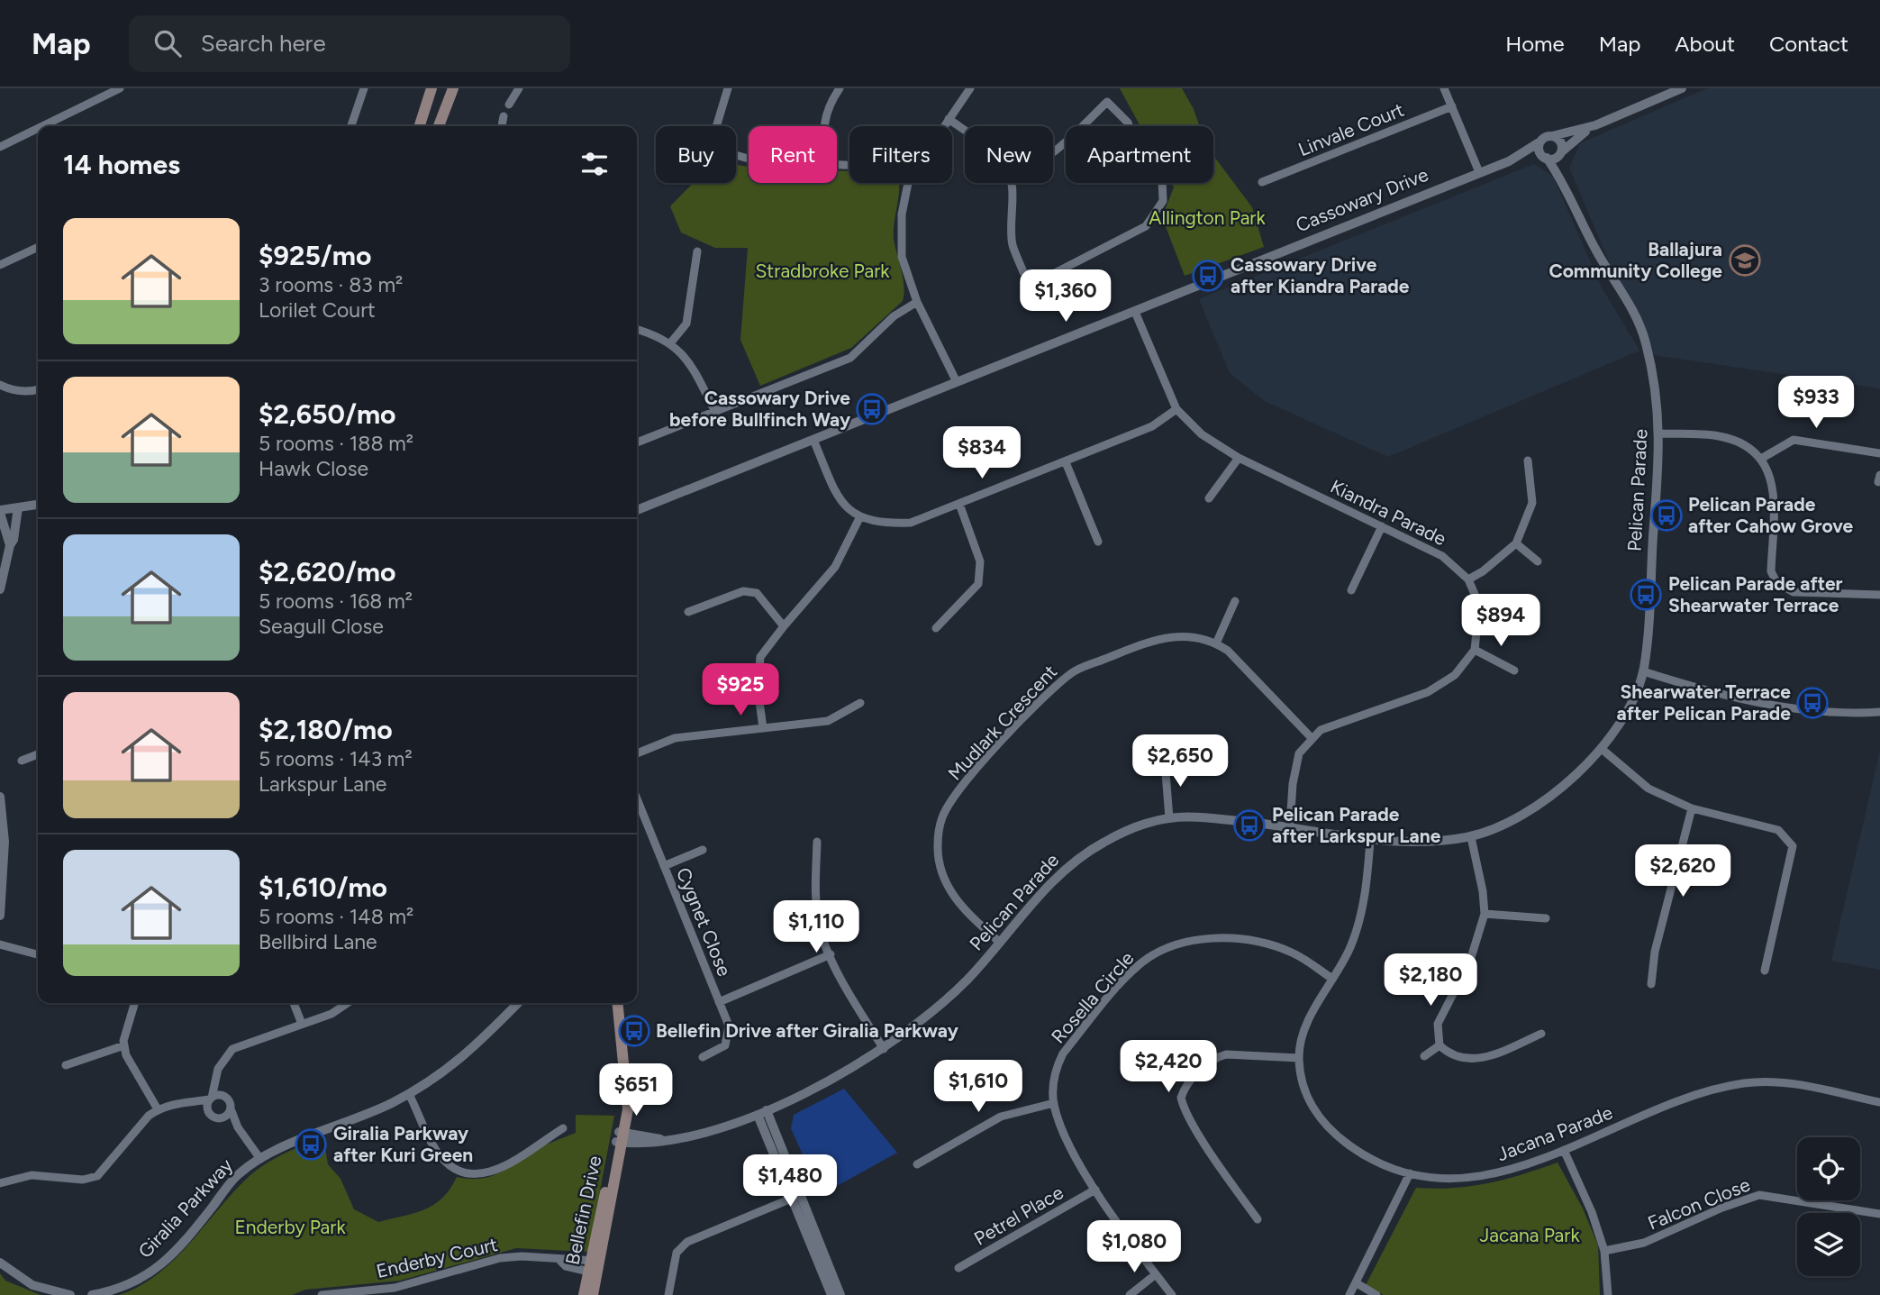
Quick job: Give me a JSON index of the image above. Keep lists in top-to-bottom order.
{
  "streets": {
    "main road": ["Bellefin Drive"],
    "street": [
      "Linvale Court",
      "Cassowary Drive",
      "Pelican Parade",
      "Kiandra Parade",
      "Mudlark Crescent",
      "Cygnet Close",
      "Rosella Circle",
      "Jacana Parade",
      "Falcon Close",
      "Giralia Parkway",
      "Petrel Place",
      "Enderby Court"
    ]
  },
  "crossings": [
    ["Cassowary Drive", "Pelican Parade"],
    ["Cassowary Drive", "Kiandra Parade"],
    ["Pelican Parade", "Mudlark Crescent"],
    ["Pelican Parade", "Jacana Parade"],
    ["Pelican Parade", "Bellefin Drive"],
    ["Rosella Circle", "Jacana Parade"],
    ["Rosella Circle", "Petrel Place"],
    ["Bellefin Drive", "Enderby Court"]
  ],
  "parks": [
    "Allington Park",
    "Stradbroke Park",
    "Enderby Park",
    "Jacana Park"
  ],
  "places": {
    "school or university": ["Ballajura Community College"],
    "bus stop": [
      "Cassowary Drive after Kiandra Parade",
      "Cassowary Drive before Bullfinch Way",
      "Pelican Parade after Cahow Grove",
      "Pelican Parade after Shearwater Terrace",
      "Shearwater Terrace after Pelican Parade",
      "Pelican Parade after Larkspur Lane",
      "Bellefin Drive after Giralia Parkway",
      "Giralia Parkway after Kuri Green"
    ]
  },
  "page": {
    "header": "Map",
    "search": "Search here",
    "nav": [
      "Home",
      "Map",
      "About",
      "Contact"
    ],
    "chip": [
      "Buy",
      "Rent",
      "Filters",
      "New",
      "Apartment"
    ],
    "heading": "14 homes",
    "list": [
      {
        "name": "$925/mo",
        "note": "3 rooms · 83 m² · Lorilet Court"
      },
      {
        "name": "$2,650/mo",
        "note": "5 rooms · 188 m² · Hawk Close"
      },
      {
        "name": "$2,620/mo",
        "note": "5 rooms · 168 m² · Seagull Close"
      },
      {
        "name": "$2,180/mo",
        "note": "5 rooms · 143 m² · Larkspur Lane"
      },
      {
        "name": "$1,610/mo",
        "note": "5 rooms · 148 m² · Bellbird Lane"
      }
    ],
    "price": [
      "$1,360",
      "$933",
      "$834",
      "$894",
      "$925",
      "$2,650",
      "$2,620",
      "$1,110",
      "$2,180",
      "$2,420",
      "$1,610",
      "$651",
      "$1,480",
      "$1,080"
    ]
  }
}
